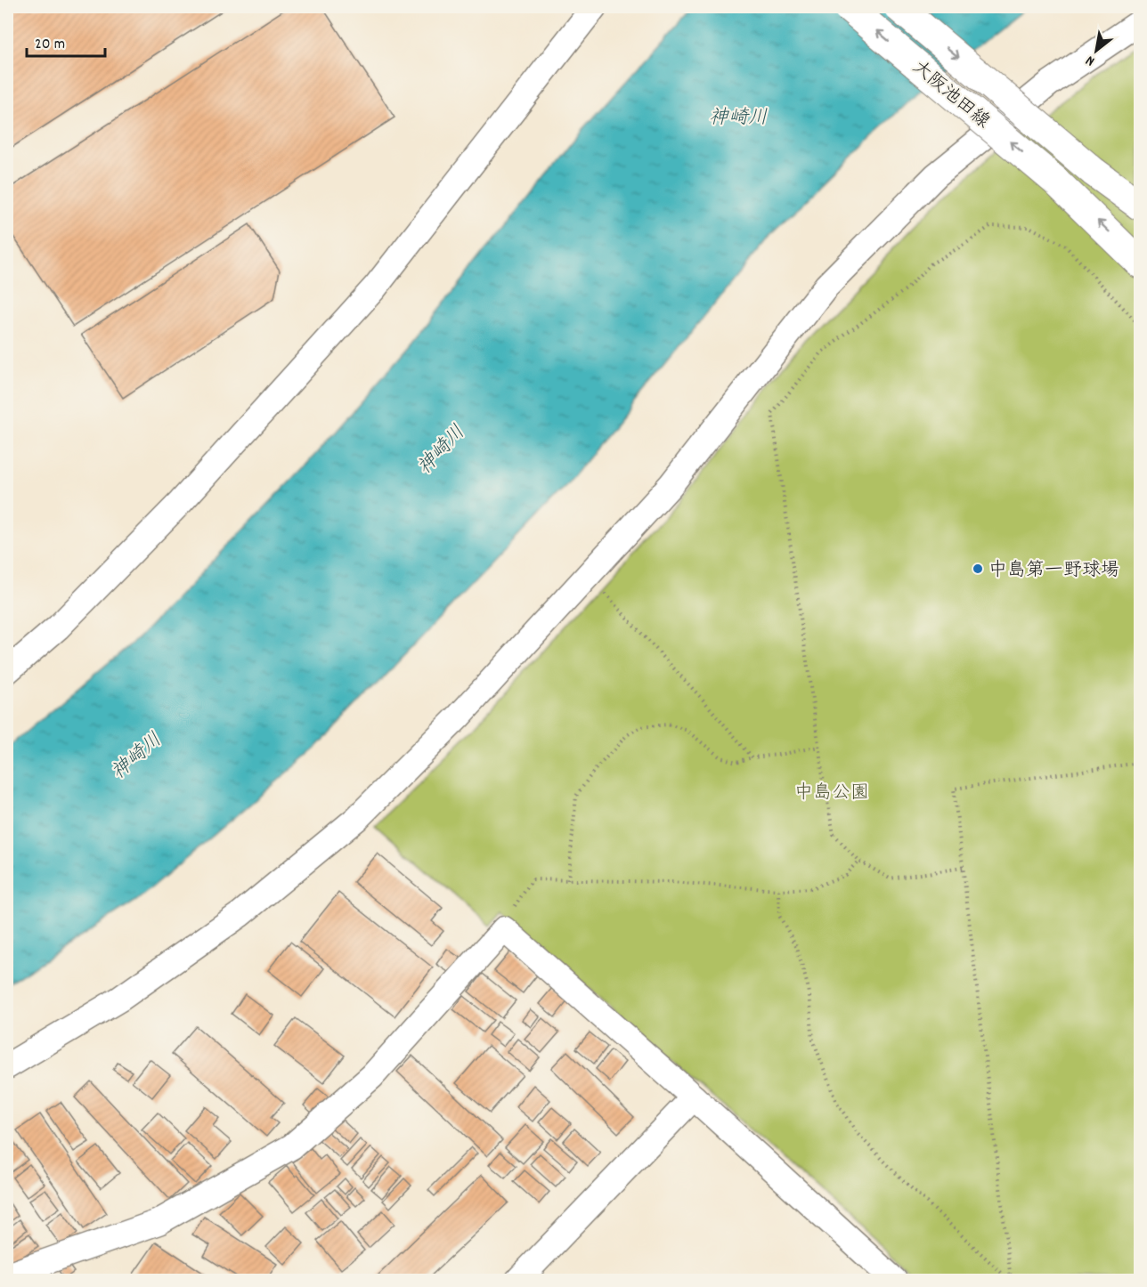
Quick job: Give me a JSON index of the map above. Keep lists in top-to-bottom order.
{
  "streets": {
    "main road": ["大阪池田線"]
  },
  "water": ["神崎川"],
  "parks": ["中島公園"],
  "places": ["中島第一野球場"],
  "scale_bar": "20 m",
  "north": "bottom left"
}
